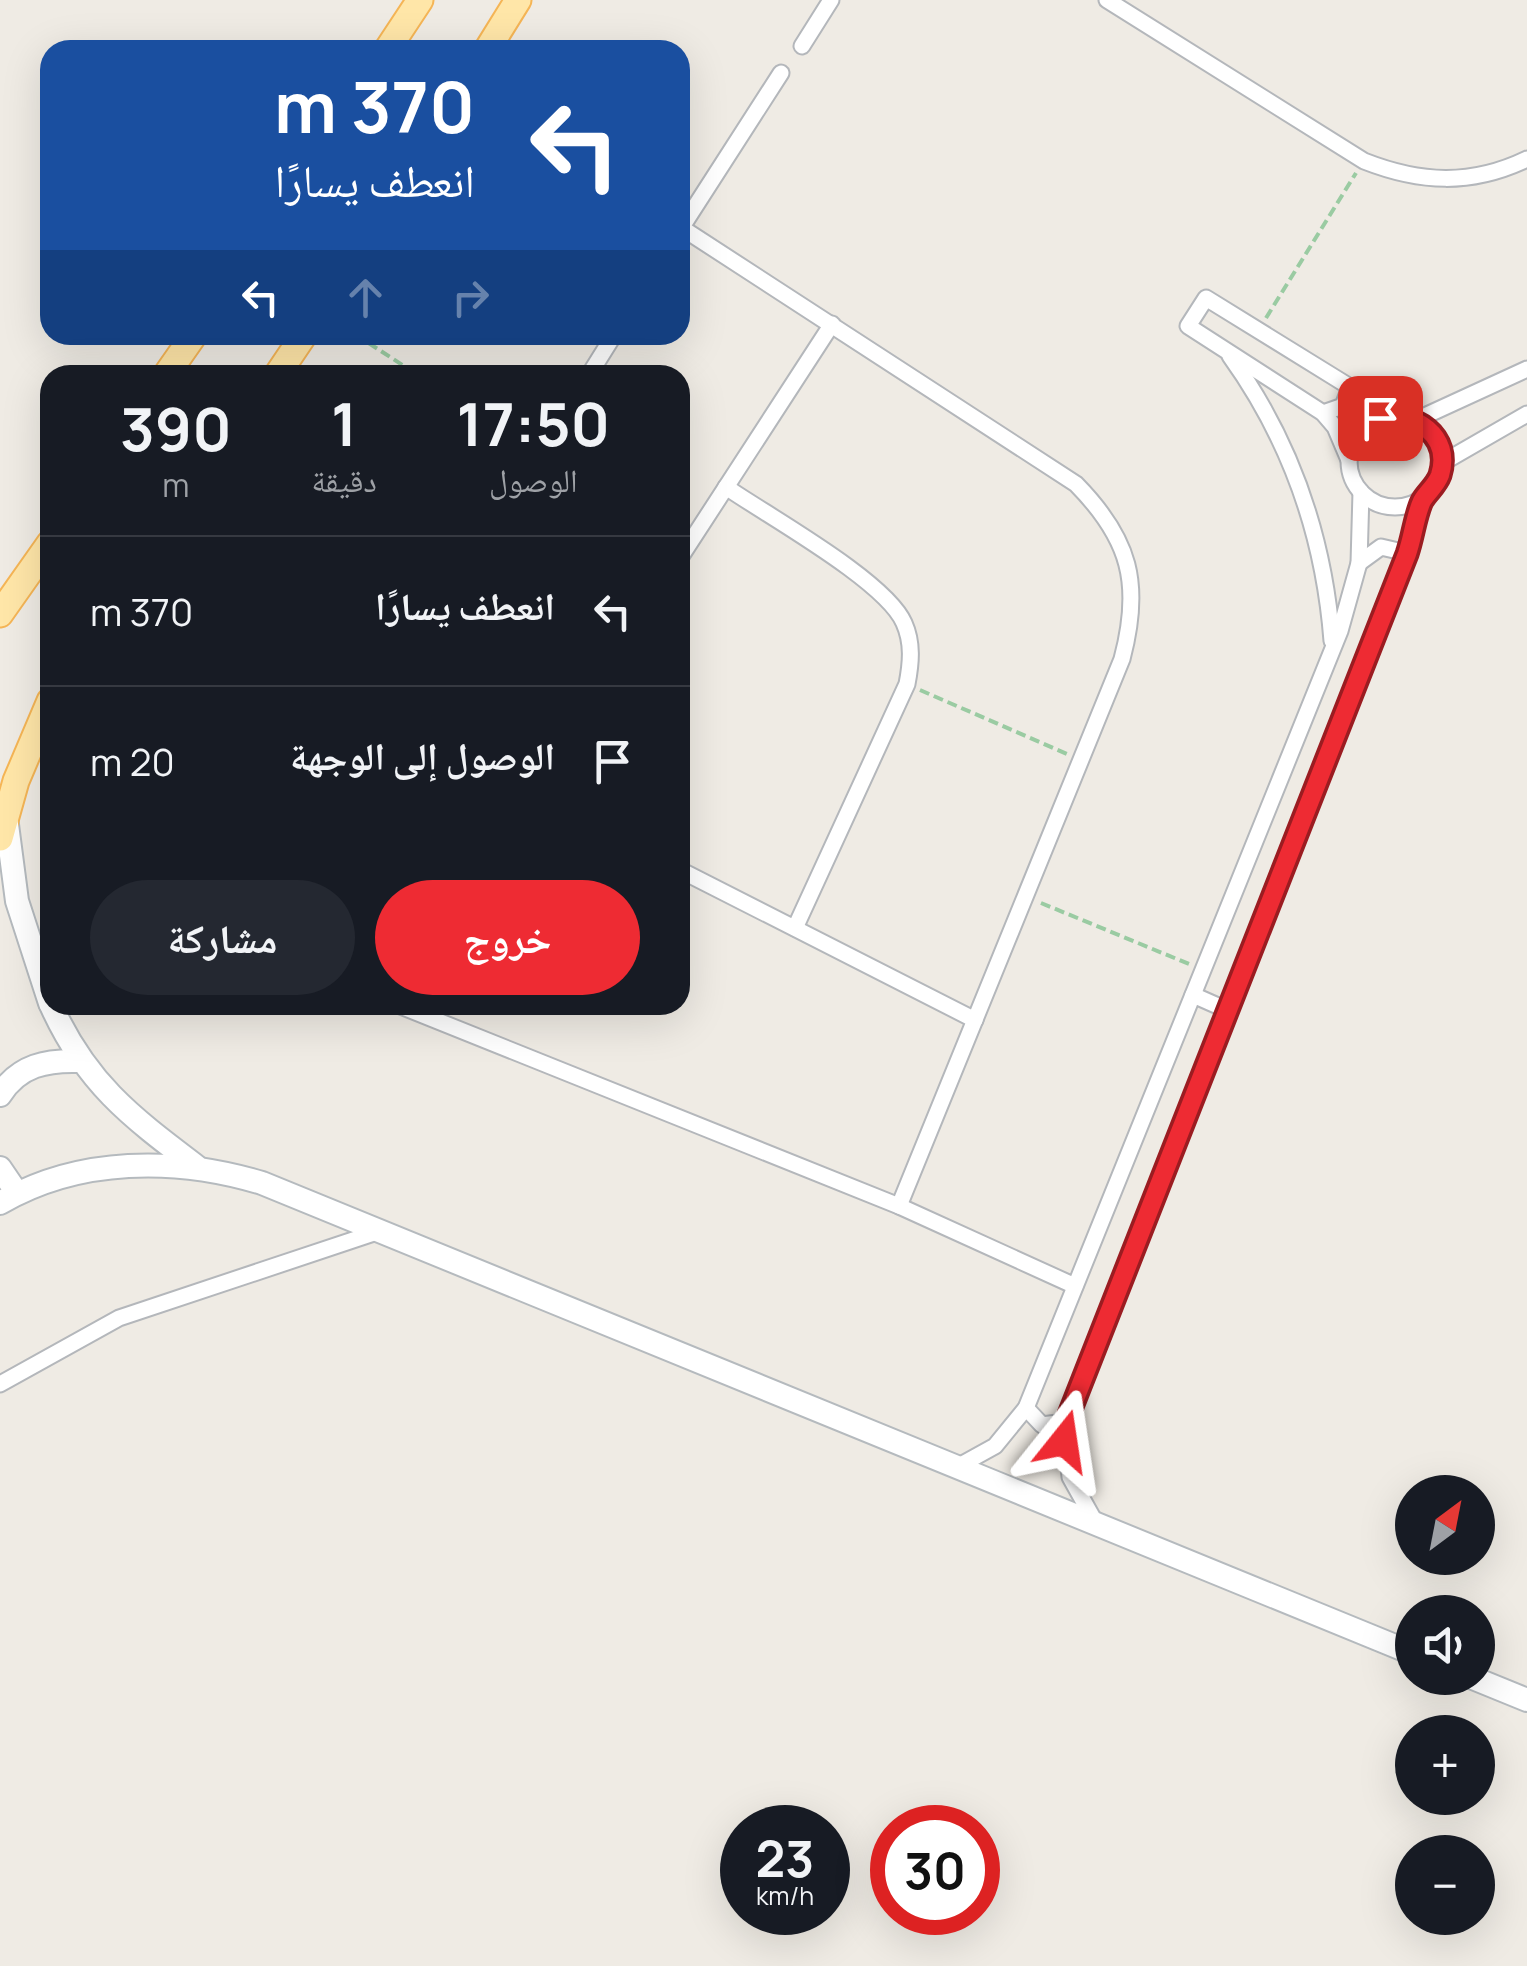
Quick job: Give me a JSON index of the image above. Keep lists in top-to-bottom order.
{
  "north": "top right",
  "page": {
    "turn": ["370 m", "انعطف يسارًا"],
    "eta": [
      "17:50",
      "الوصول",
      "1",
      "دقيقة",
      "390",
      "m"
    ],
    "list": [
      {
        "name": "انعطف يسارًا",
        "value": "370 m"
      },
      {
        "name": "الوصول إلى الوجهة",
        "value": "20 m"
      }
    ],
    "buttons": ["خروج", "مشاركة"],
    "map_buttons": ["+", "−"],
    "speed": "23 km/h",
    "limit": "30"
  }
}
